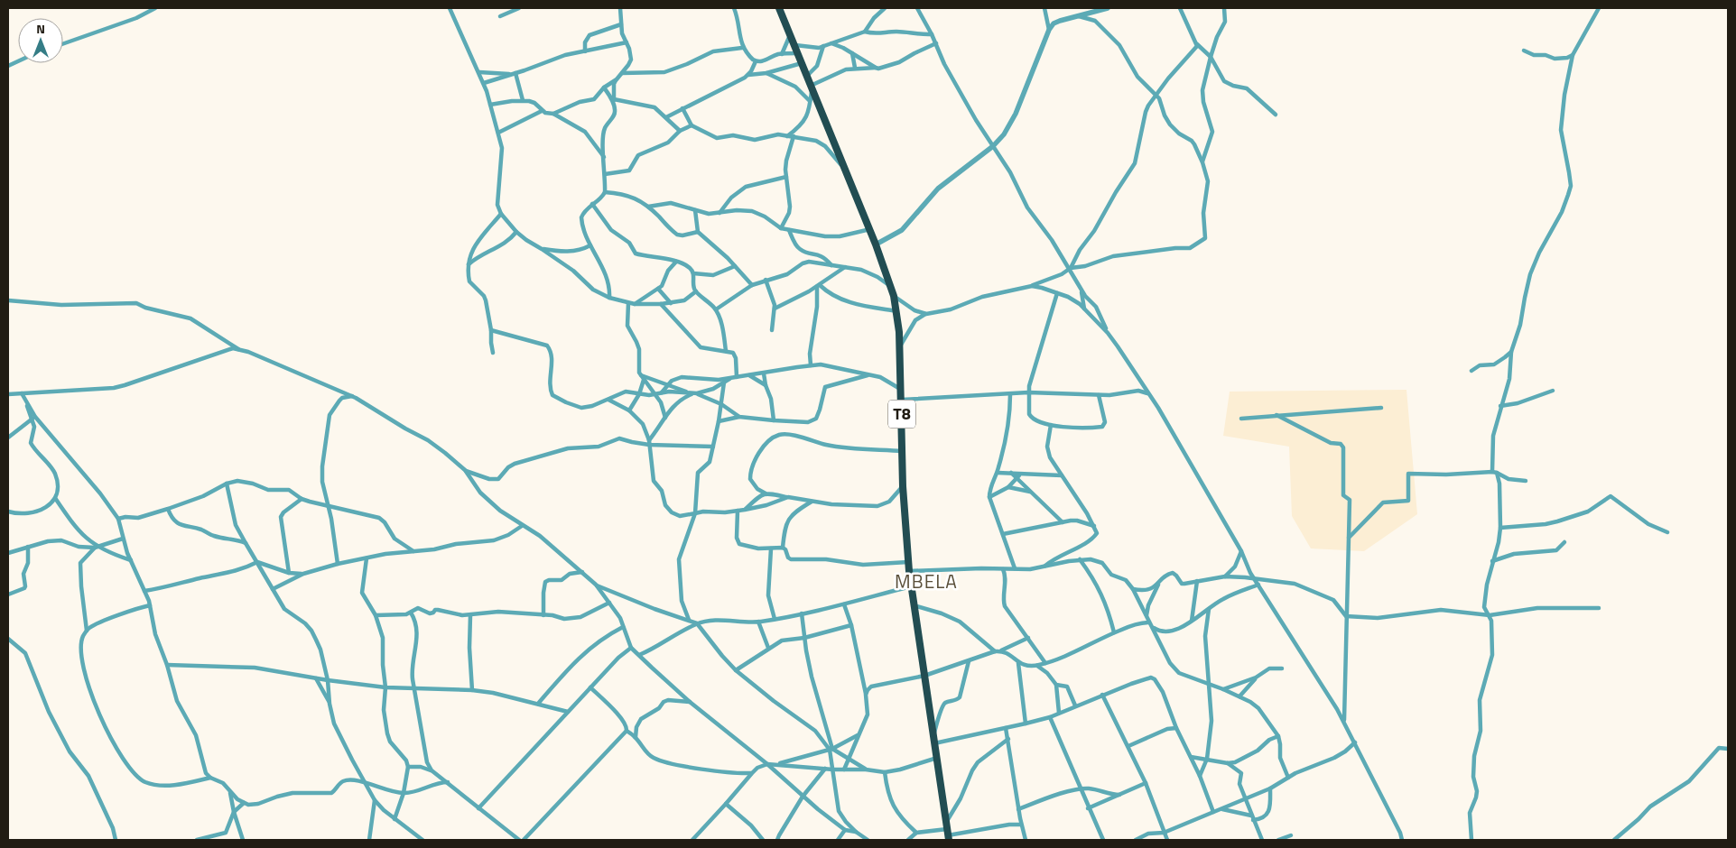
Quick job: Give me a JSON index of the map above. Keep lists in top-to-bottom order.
{
  "streets": {
    "highway": ["T8"]
  },
  "districts": ["MBELA"],
  "north": "top"
}
